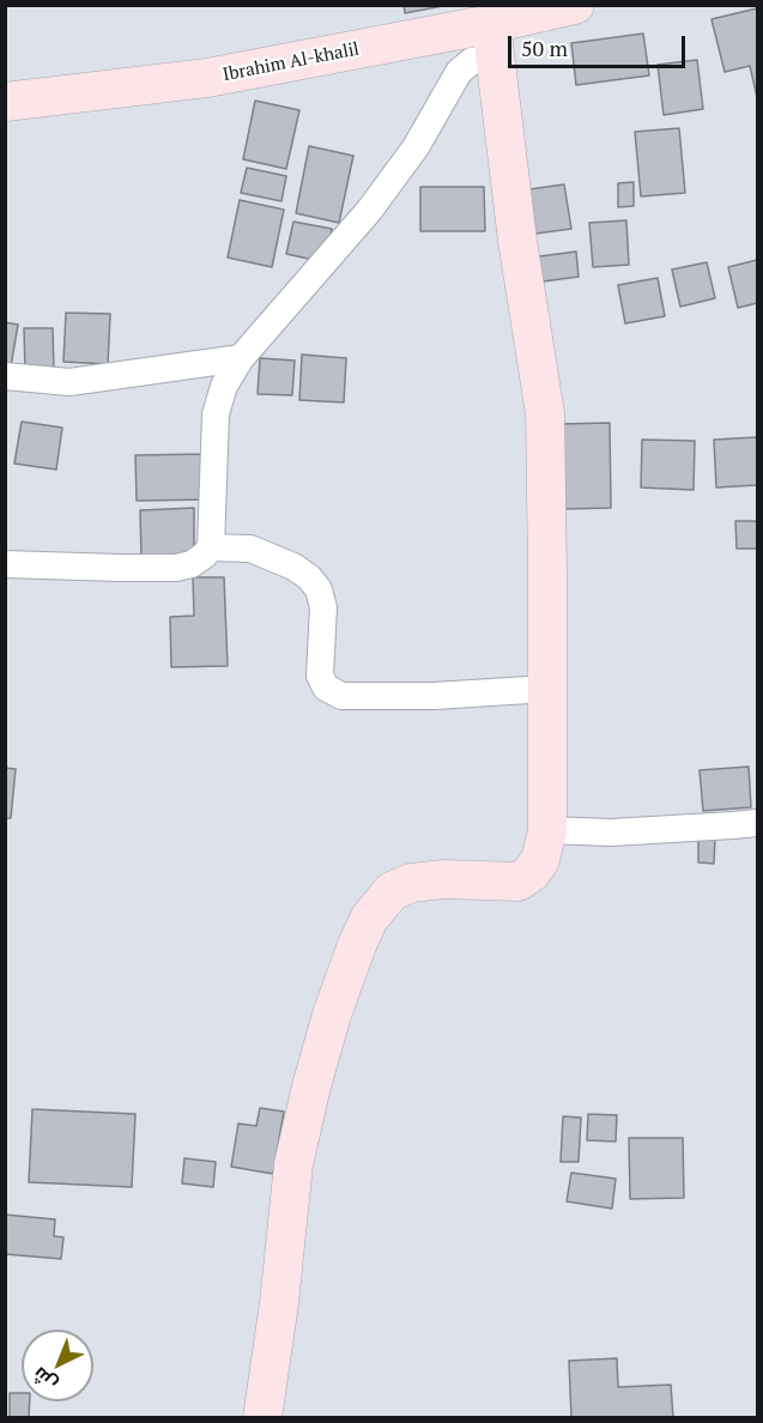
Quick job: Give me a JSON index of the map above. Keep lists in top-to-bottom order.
{
  "streets": {
    "street": ["Ibrahim Al-khalil"]
  },
  "scale_bar": "50 m",
  "north": "bottom left"
}
